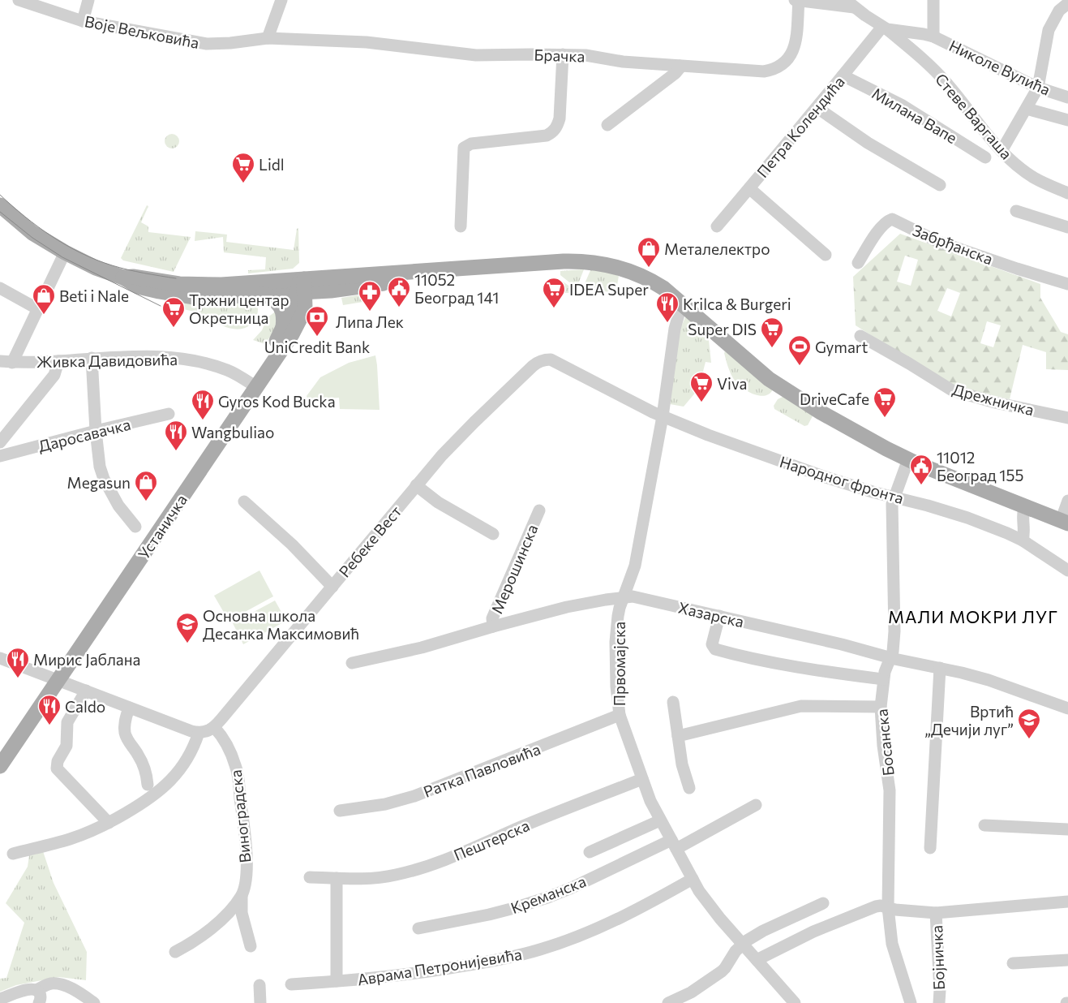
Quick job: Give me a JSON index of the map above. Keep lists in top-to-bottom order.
{
  "streets": {
    "main road": ["Устаничка"],
    "street": [
      "Воје Вељковића",
      "Брачка",
      "Николе Вулића",
      "Милана Вапе",
      "Стеве Варгаша",
      "Петра Колендића",
      "Забрђанска",
      "Живка Давидовића",
      "Дрежничка",
      "Даросавачка",
      "Народног фронта",
      "Ребеке Вест",
      "Мерошинска",
      "Хазарска",
      "Првомајска",
      "Босанска",
      "Ратка Павловића",
      "Виноградска",
      "Пештерска",
      "Креманска",
      "Бојничка",
      "Аврама Петронијевића"
    ]
  },
  "crossings": [
    ["Воје Вељковића", "Брачка"],
    ["Николе Вулића", "Стеве Варгаша"],
    ["Николе Вулића", "Петра Колендића"],
    ["Милана Вапе", "Петра Колендића"],
    ["Стеве Варгаша", "Петра Колендића"],
    ["Живка Давидовића", "Устаничка"],
    ["Народног фронта", "Ребеке Вест"],
    ["Народног фронта", "Првомајска"],
    ["Народног фронта", "Босанска"],
    ["Ребеке Вест", "Првомајска"],
    ["Ребеке Вест", "Виноградска"],
    ["Мерошинска", "Хазарска"],
    ["Хазарска", "Првомајска"],
    ["Хазарска", "Босанска"],
    ["Првомајска", "Ратка Павловића"],
    ["Првомајска", "Пештерска"],
    ["Првомајска", "Креманска"],
    ["Првомајска", "Аврама Петронијевића"]
  ],
  "districts": ["МАЛИ МОКРИ ЛУГ"],
  "places": {
    "supermarket": [
      "Lidl",
      "IDEA Super",
      "Тржни центар Окретница",
      "Super DIS",
      "Viva",
      "DriveCafe"
    ],
    "shop": ["Металелектро", "Beti i Nale", "Megasun"],
    "public building": ["11052 Београд 141", "11012 Београд 155"],
    "pharmacy": ["Липа Лек"],
    "restaurant": [
      "Krilca & Burgeri",
      "Gyros Kod Bucka",
      "Wangbuliao",
      "Мирис Јаблана",
      "Caldo"
    ],
    "bank": ["UniCredit Bank"],
    "sports": ["Gymart"],
    "school or university": ["Основна школа Десанка Максимовић", "Вртић „Дечији луг”"]
  }
}
